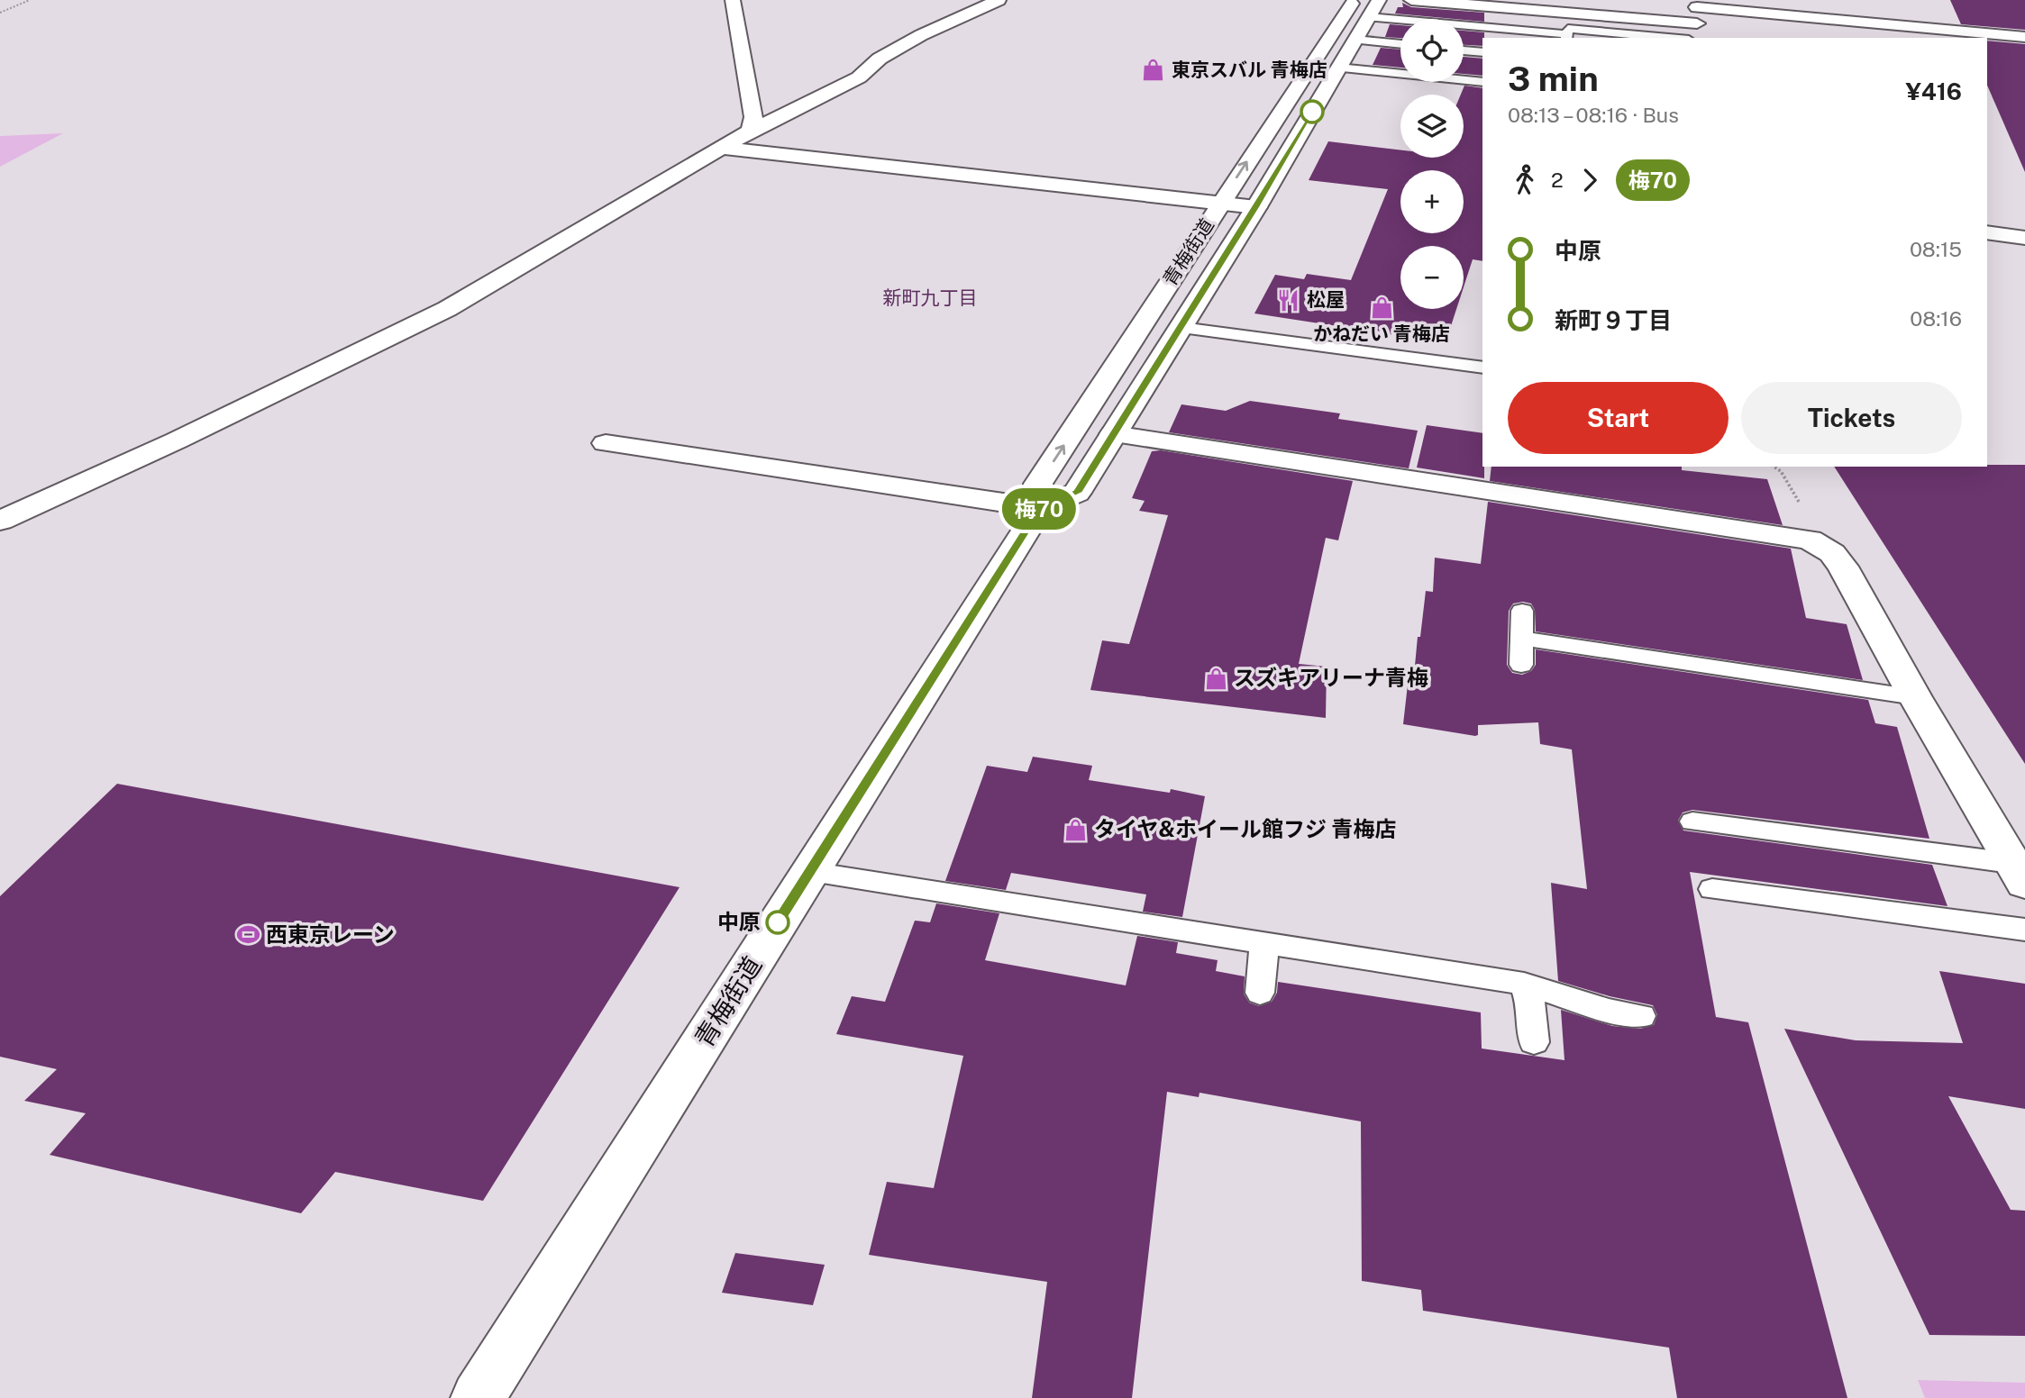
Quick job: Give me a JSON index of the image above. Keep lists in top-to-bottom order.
{
  "streets": {
    "street": ["青梅街道"]
  },
  "districts": ["新町九丁目"],
  "places": {
    "shop": [
      "東京スバル 青梅店",
      "かねだい 青梅店",
      "スズキアリーナ青梅",
      "タイヤ&ホイール館フジ 青梅店"
    ],
    "restaurant": ["松屋"],
    "other": ["中原"],
    "sports": ["西東京レーン"]
  },
  "lines": ["bus line 梅70"],
  "page": {
    "on_map": "梅70",
    "map_buttons": ["+", "−"],
    "heading": ["3 min", "08:13 – 08:16 · Bus", "¥416"],
    "legs": ["2", "梅70"],
    "list": [
      {
        "name": "中原",
        "value": "08:15"
      },
      {
        "name": "新町９丁目",
        "value": "08:16"
      }
    ],
    "buttons": ["Start", "Tickets"]
  }
}
